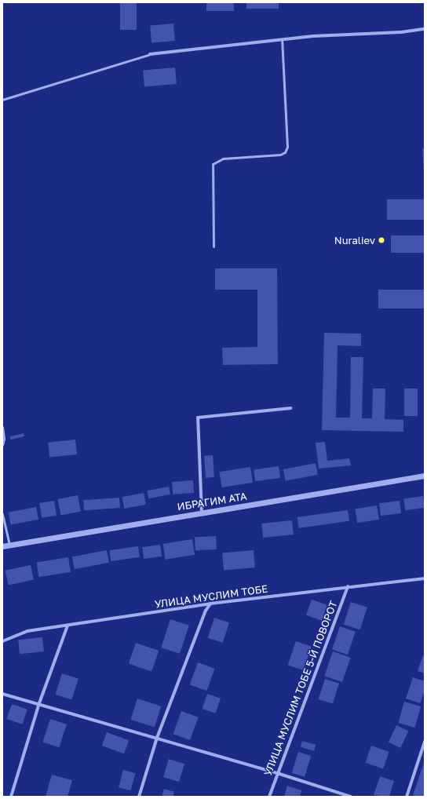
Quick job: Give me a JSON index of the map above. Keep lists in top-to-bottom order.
{
  "streets": {
    "street": ["ИБРАГИМ АТА", "УЛИЦА МУСЛИМ ТОБЕ", "УЛИЦА МУСЛИМ ТОБЕ 5-Й ПОВОРОТ"]
  },
  "crossings": [
    ["УЛИЦА МУСЛИМ ТОБЕ", "УЛИЦА МУСЛИМ ТОБЕ 5-Й ПОВОРОТ"]
  ],
  "places": ["Nuraliev"]
}
